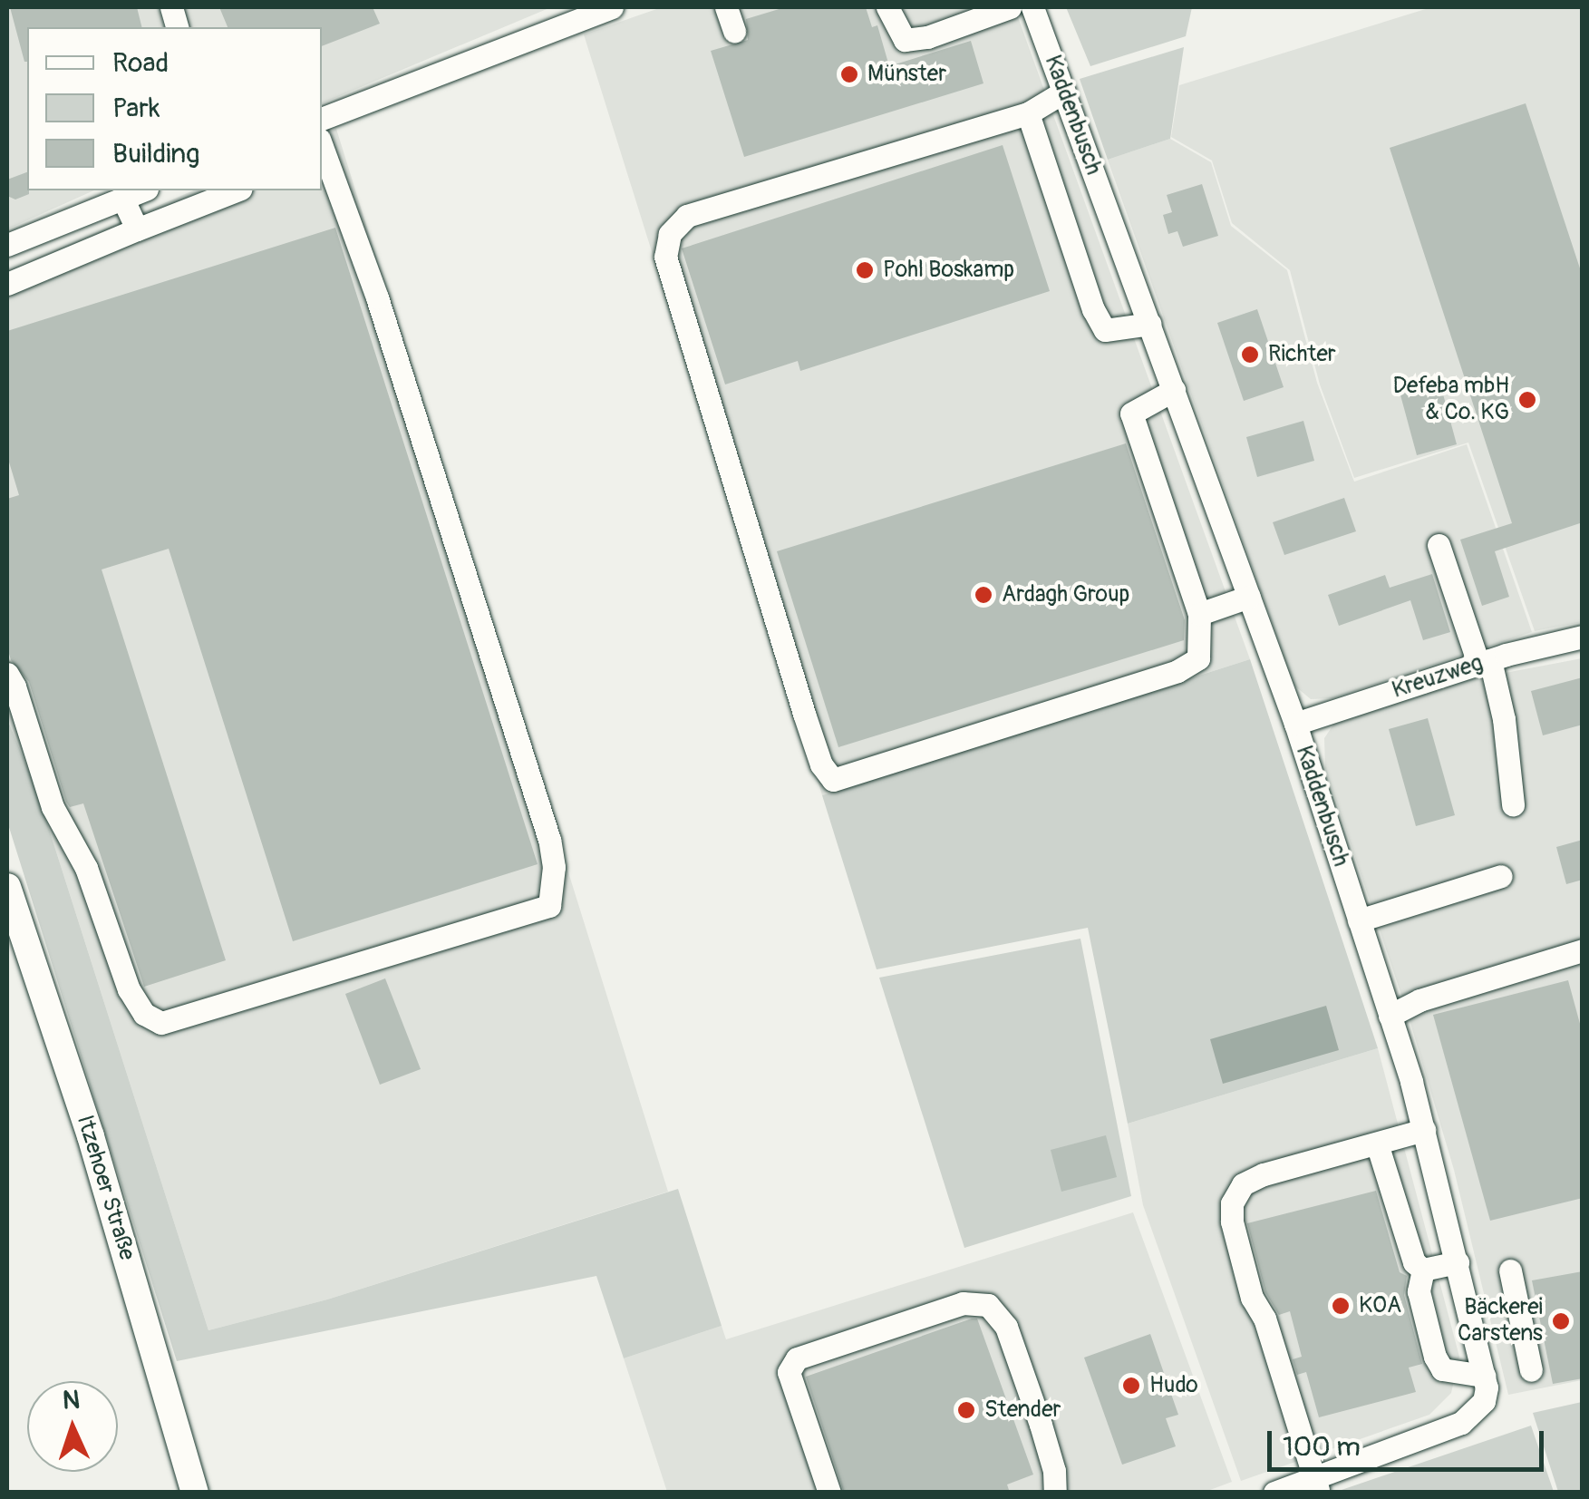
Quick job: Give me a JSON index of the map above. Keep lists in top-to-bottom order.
{
  "streets": {
    "main road": ["Itzehoer Straße"],
    "street": ["Kaddenbusch", "Kreuzweg"]
  },
  "crossings": [
    ["Kaddenbusch", "Kreuzweg"]
  ],
  "places": [
    "Münster",
    "Pohl Boskamp",
    "Richter",
    "Defeba mbH & Co. KG",
    "Ardagh Group",
    "KOA",
    "Bäckerei Carstens",
    "Hudo",
    "Stender"
  ],
  "legend": ["Road", "Park", "Building"],
  "scale_bar": "100 m",
  "north": "top"
}
